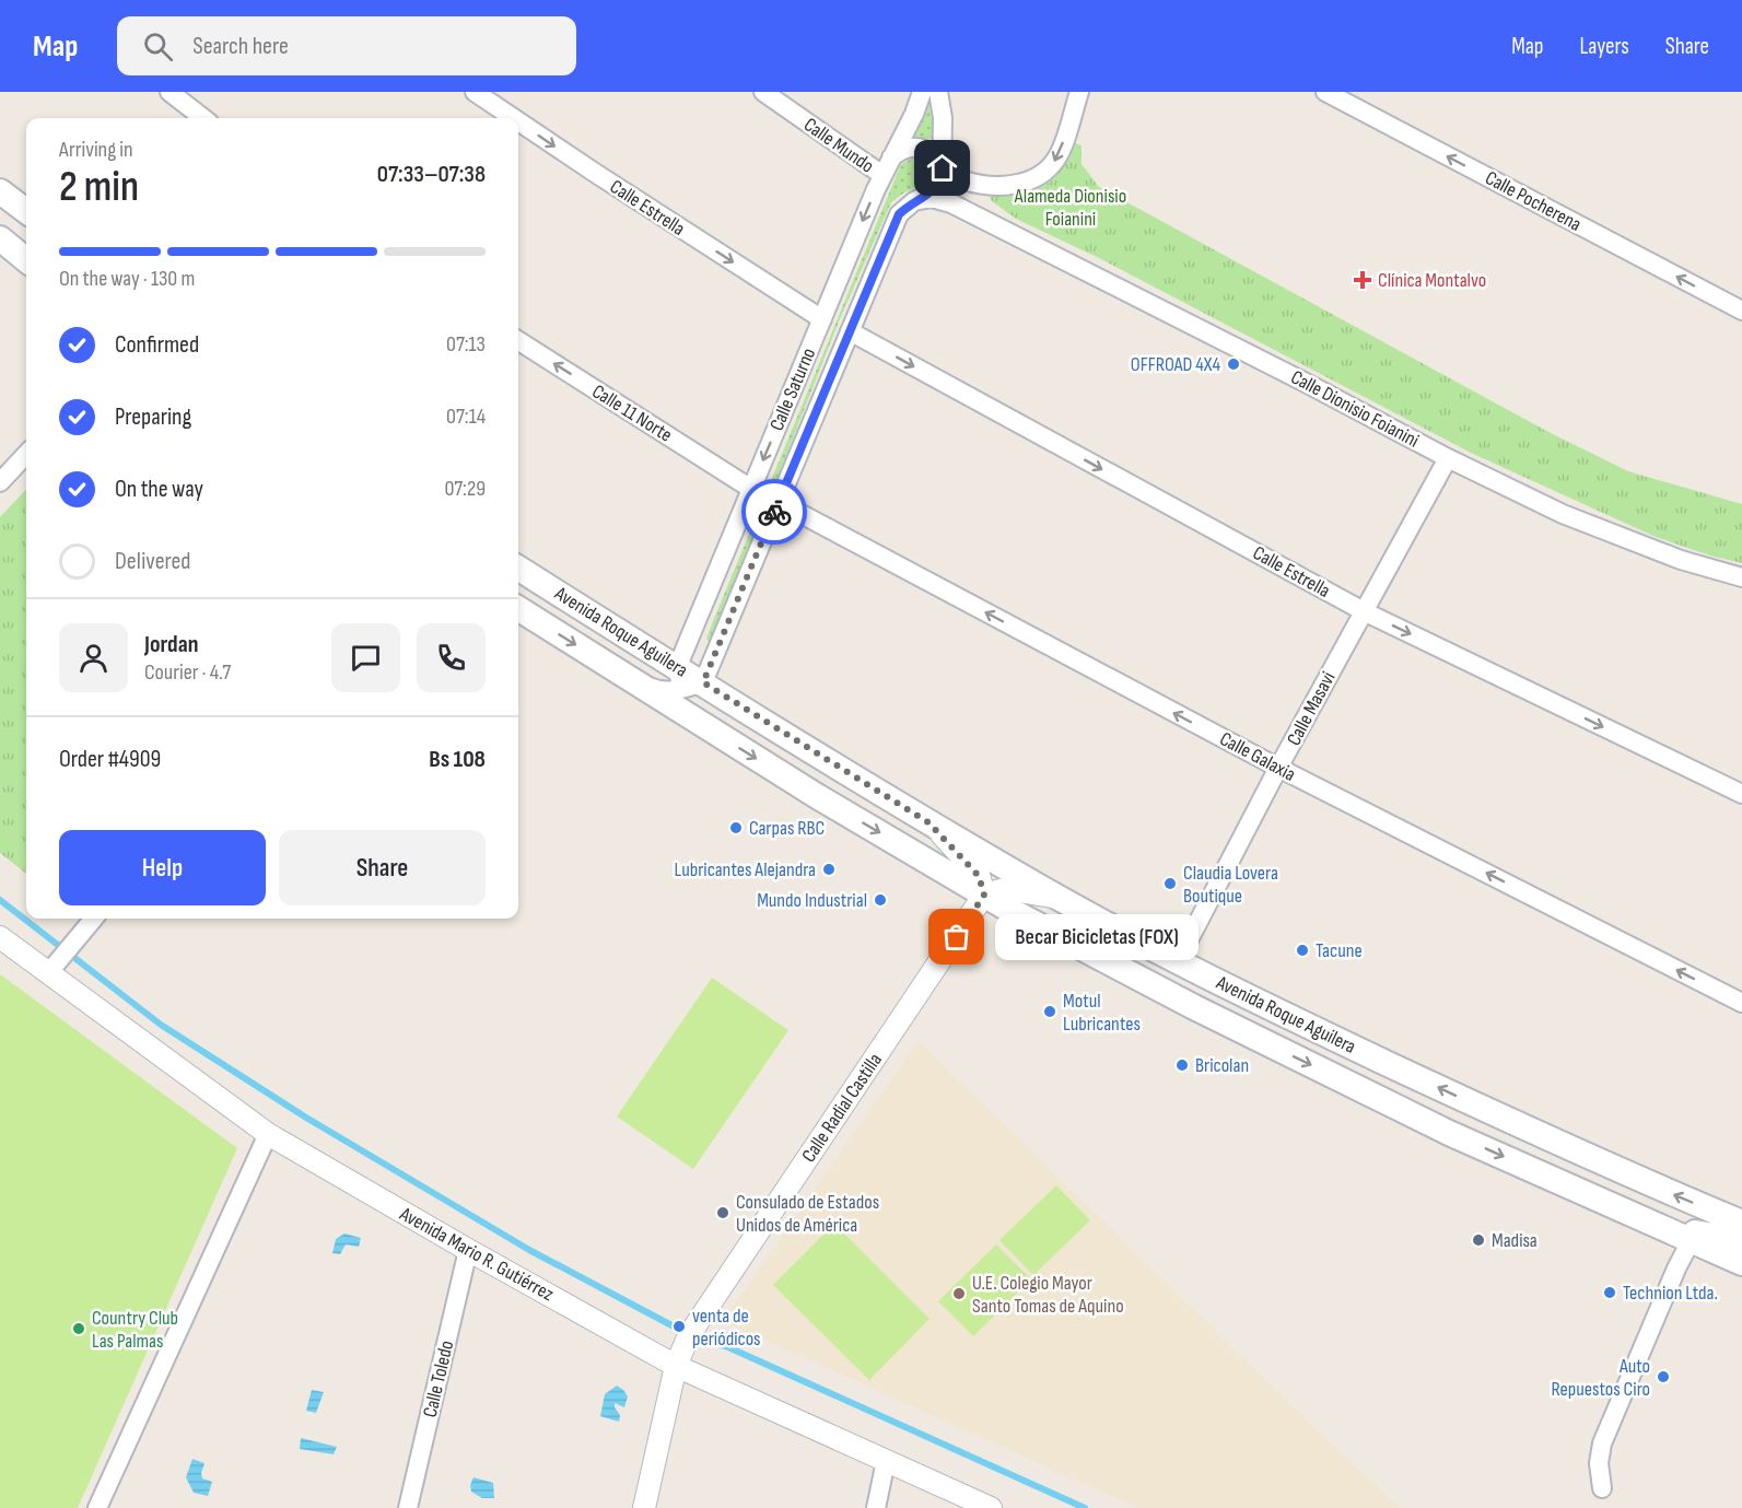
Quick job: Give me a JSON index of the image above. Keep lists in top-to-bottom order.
{
  "streets": {
    "main road": ["Avenida Roque Aguilera"],
    "street": [
      "Calle Mundo",
      "Calle Pocherena",
      "Calle Estrella",
      "Calle Saturno",
      "Calle Dionisio Foianini",
      "Calle 11 Norte",
      "Calle Masavi",
      "Calle Galaxia",
      "Calle Radial Castilla",
      "Avenida Mario R. Gutiérrez",
      "Calle Toledo"
    ]
  },
  "crossings": [
    ["Calle Mundo", "Calle Saturno"],
    ["Calle Estrella", "Calle Saturno"],
    ["Calle Estrella", "Calle Masavi"],
    ["Calle Saturno", "Calle Dionisio Foianini"],
    ["Calle Saturno", "Calle 11 Norte"],
    ["Calle Saturno", "Avenida Roque Aguilera"],
    ["Calle Saturno", "Calle Galaxia"],
    ["Calle Dionisio Foianini", "Calle Masavi"],
    ["Avenida Roque Aguilera", "Calle Masavi"],
    ["Avenida Roque Aguilera", "Calle Radial Castilla"],
    ["Calle Masavi", "Calle Galaxia"],
    ["Calle Radial Castilla", "Avenida Mario R. Gutiérrez"],
    ["Avenida Mario R. Gutiérrez", "Calle Toledo"]
  ],
  "one_way": [
    "Calle Pocherena",
    "Calle Estrella",
    "Calle 11 Norte",
    "Calle Galaxia"
  ],
  "parks": ["Alameda Dionisio Foianini"],
  "places": {
    "health": ["Clínica Montalvo"],
    "other": [
      "OFFROAD 4X4",
      "Carpas RBC",
      "Lubricantes Alejandra",
      "Claudia Lovera Boutique",
      "Mundo Industrial",
      "Becar Bicicletas (FOX)",
      "Tacune",
      "Motul Lubricantes",
      "Bricolan",
      "Consulado de Estados Unidos de América",
      "Madisa",
      "Technion Ltda.",
      "U.E. Colegio Mayor Santo Tomas de Aquino",
      "venta de periódicos",
      "Country Club Las Palmas",
      "Auto Repuestos Ciro"
    ]
  },
  "page": {
    "header": "Map",
    "search": "Search here",
    "nav": ["Map", "Layers", "Share"],
    "heading": ["2 min", "Arriving in", "07:33–07:38"],
    "panel": [
      "Jordan",
      "Courier · 4.7",
      "Order #4909",
      "Bs 108"
    ],
    "bar": "On the way · 130 m",
    "list": [
      ["Confirmed", "07:13"],
      ["Preparing", "07:14"],
      ["On the way", "07:29"],
      "Delivered"
    ],
    "buttons": ["Help", "Share"],
    "bubble": "Becar Bicicletas (FOX)"
  }
}
